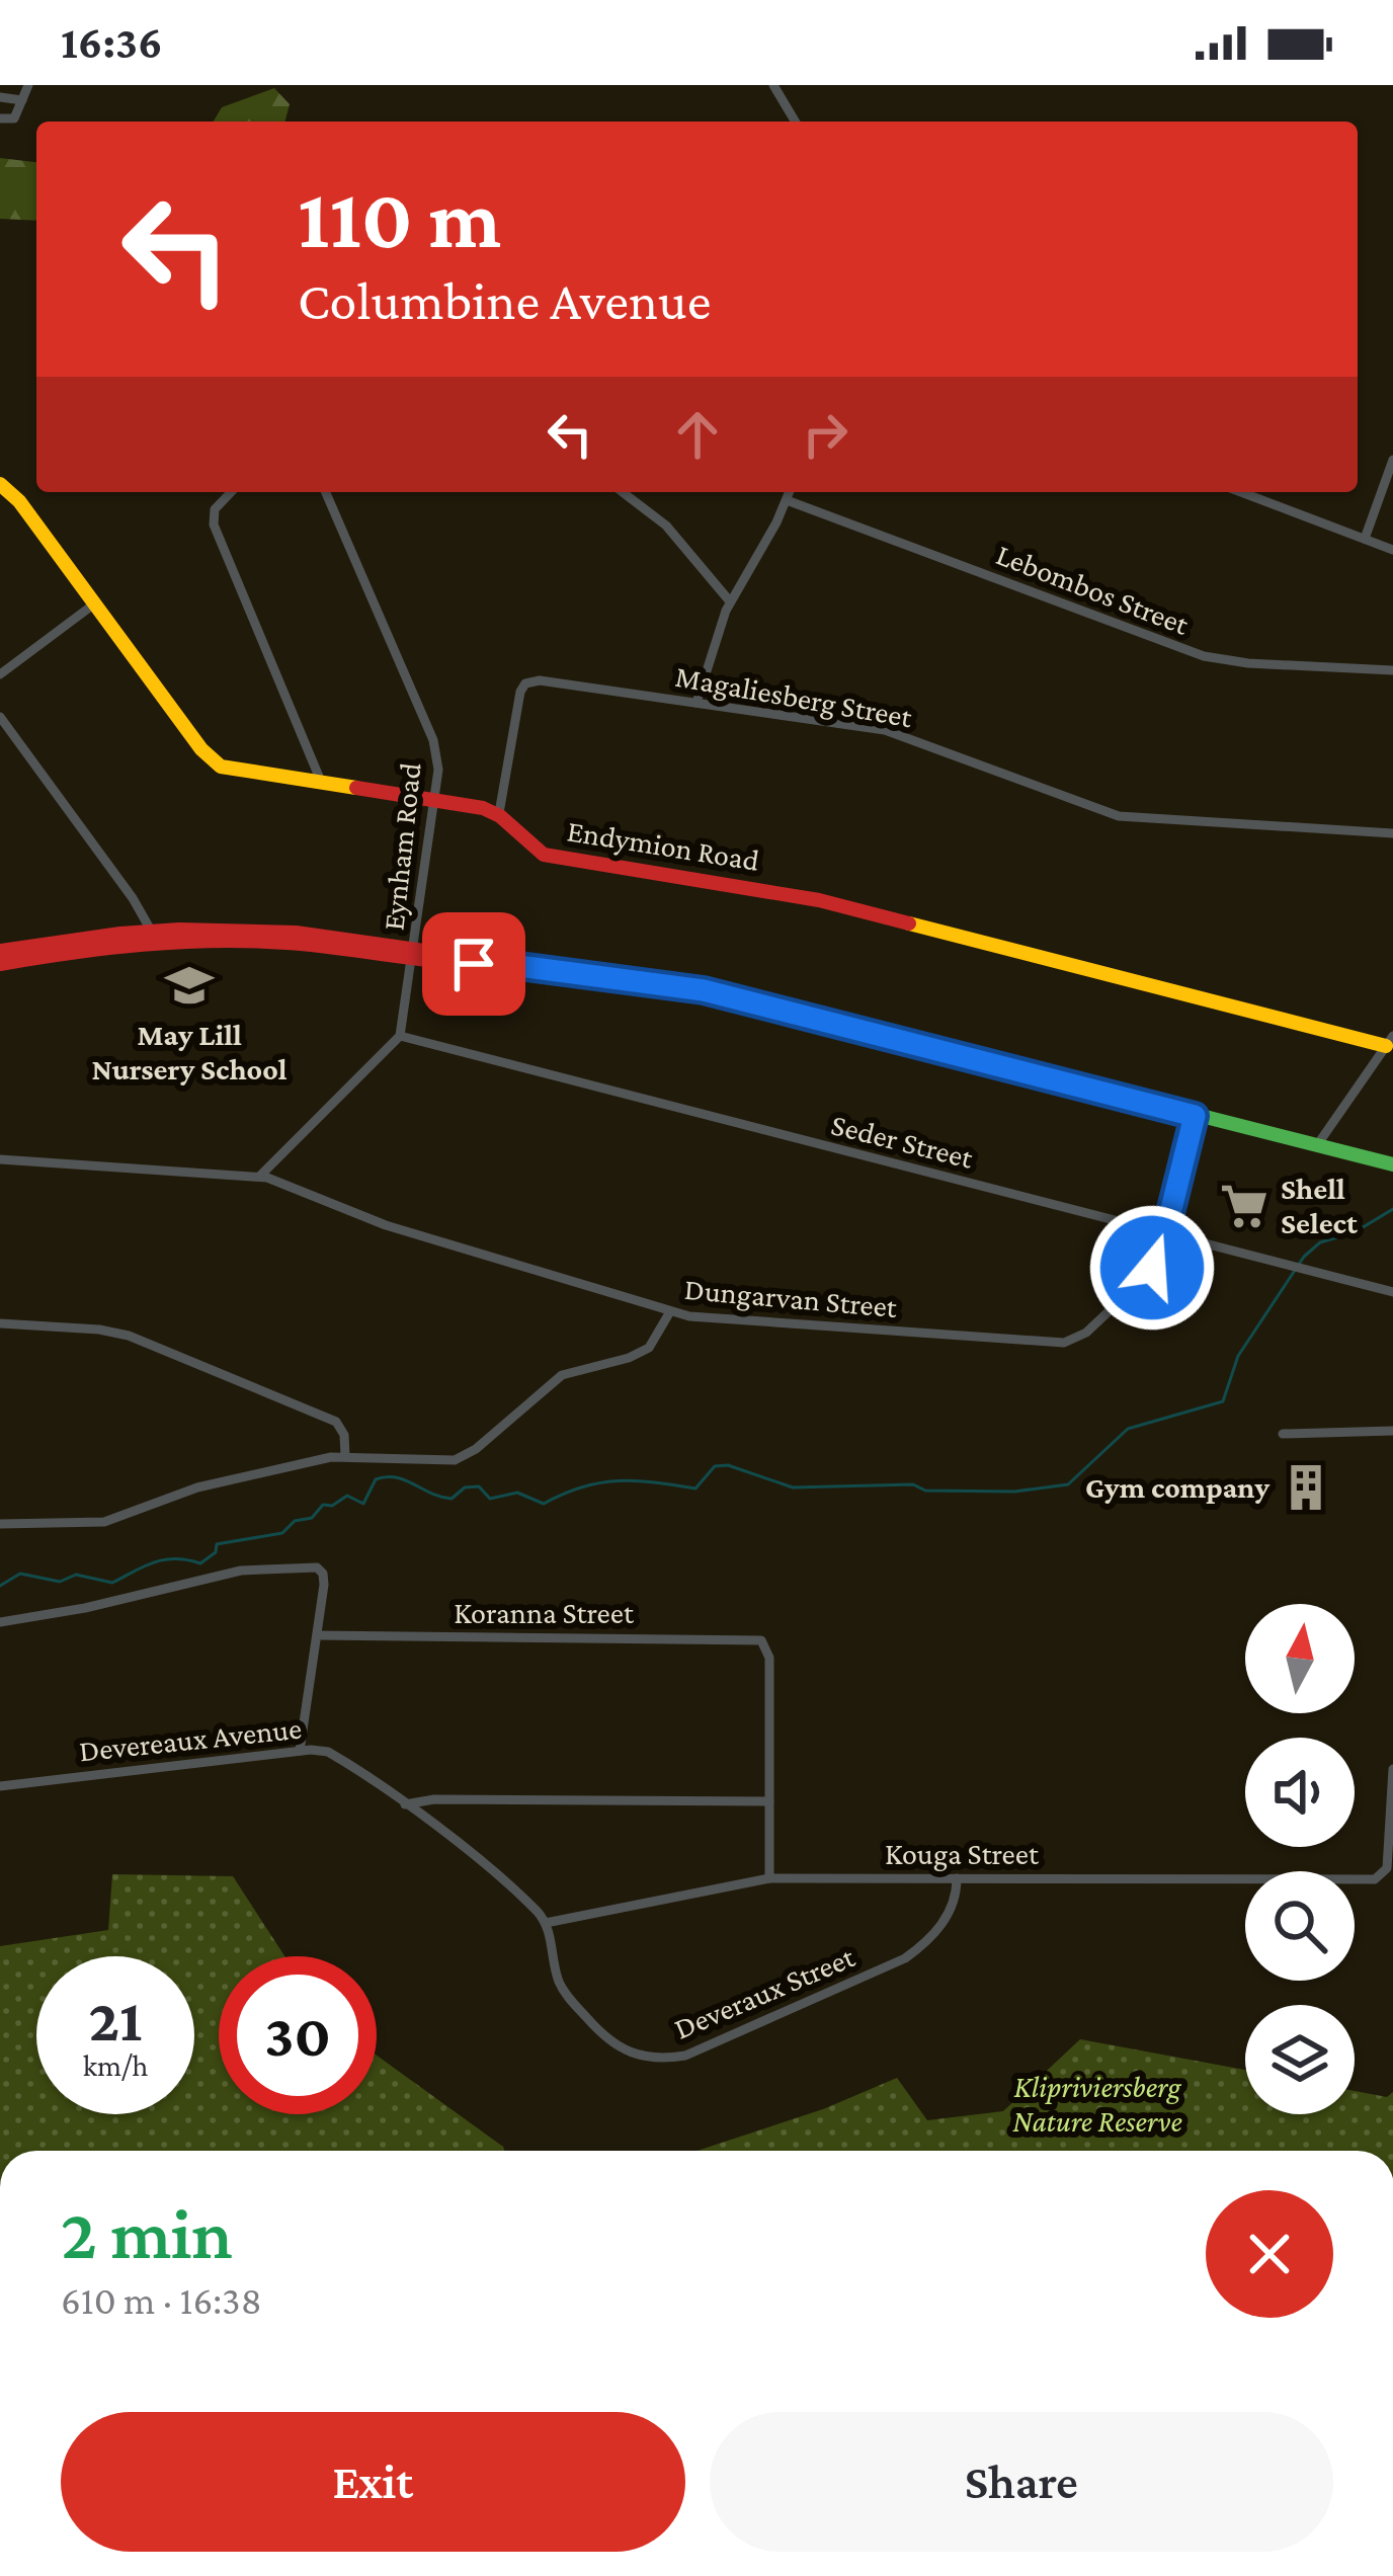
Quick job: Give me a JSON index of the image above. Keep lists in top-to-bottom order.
{
  "streets": {
    "main road": ["Endymion Road"],
    "street": [
      "Lebombos Street",
      "Magaliesberg Street",
      "Eynham Road",
      "Seder Street",
      "Dungarvan Street",
      "Koranna Street",
      "Devereaux Avenue",
      "Kouga Street",
      "Deveraux Street"
    ]
  },
  "crossings": [
    ["Magaliesberg Street", "Endymion Road"],
    ["Endymion Road", "Eynham Road"],
    ["Eynham Road", "Seder Street"],
    ["Seder Street", "Dungarvan Street"],
    ["Devereaux Avenue", "Kouga Street"],
    ["Devereaux Avenue", "Deveraux Street"],
    ["Kouga Street", "Deveraux Street"]
  ],
  "parks": ["Klipriviersberg Nature Reserve"],
  "places": {
    "school or university": ["May Lill Nursery School"],
    "supermarket": ["Shell Select"],
    "building": ["Gym company"]
  },
  "north": "top",
  "page": {
    "status": "16:36",
    "turn": ["110 m", "Columbine Avenue"],
    "speed": "21 km/h",
    "limit": "30",
    "heading": ["2 min", "610 m · 16:38"],
    "buttons": ["Exit", "Share"]
  }
}
